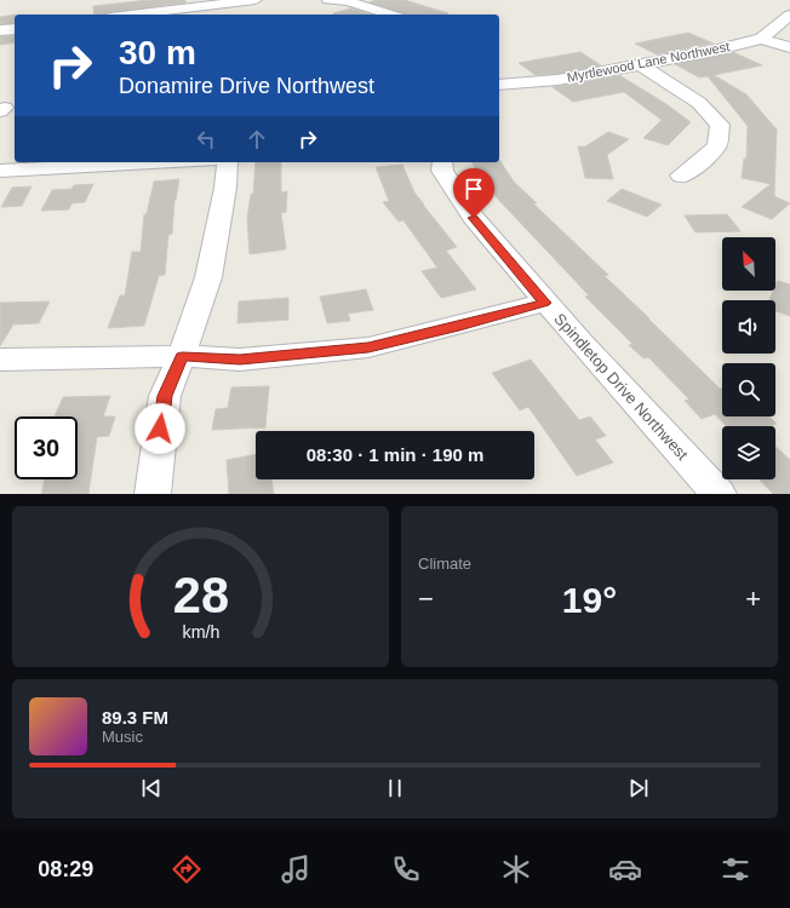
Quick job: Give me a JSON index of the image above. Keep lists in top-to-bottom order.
{
  "streets": {
    "street": ["Myrtlewood Lane Northwest", "Spindletop Drive Northwest"]
  },
  "north": "top left",
  "page": {
    "turn": ["30 m", "Donamire Drive Northwest"],
    "limit": "30",
    "trip": "08:30 · 1 min · 190 m",
    "tile": "Climate",
    "heat": ["−", "19°", "+"],
    "song": ["89.3 FM", "Music"],
    "tabs": "08:29",
    "gauge": ["28", "km/h"]
  }
}
